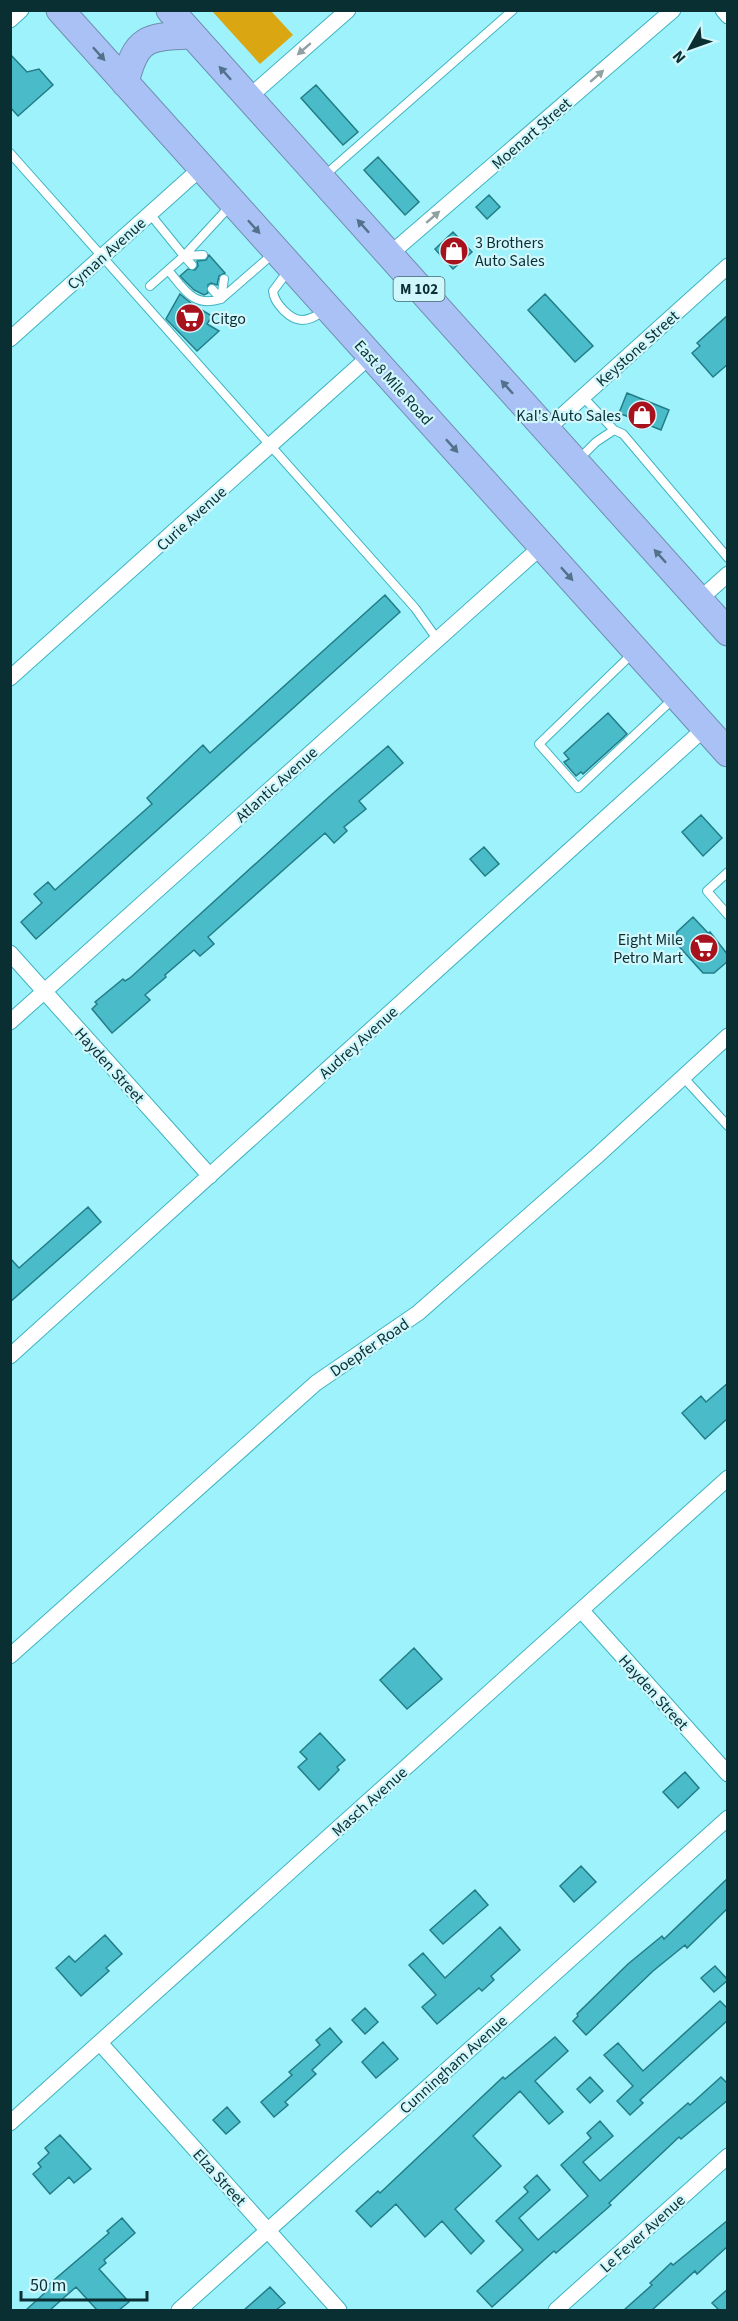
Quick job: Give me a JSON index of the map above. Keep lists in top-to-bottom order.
{
  "streets": {
    "highway": ["M 102", "East 8 Mile Road"],
    "street": [
      "Moenart Street",
      "Cyman Avenue",
      "Keystone Street",
      "Curie Avenue",
      "Atlantic Avenue",
      "Audrey Avenue",
      "Hayden Street",
      "Doepfer Road",
      "Masch Avenue",
      "Cunningham Avenue",
      "Elza Street",
      "Le Fever Avenue"
    ]
  },
  "crossings": [
    ["Moenart Street", "M 102"],
    ["Cyman Avenue", "East 8 Mile Road"],
    ["M 102", "Keystone Street"],
    ["East 8 Mile Road", "Curie Avenue"],
    ["East 8 Mile Road", "Atlantic Avenue"],
    ["East 8 Mile Road", "Audrey Avenue"],
    ["Atlantic Avenue", "Hayden Street"],
    ["Audrey Avenue", "Hayden Street"],
    ["Hayden Street", "Masch Avenue"],
    ["Masch Avenue", "Elza Street"],
    ["Cunningham Avenue", "Elza Street"]
  ],
  "one_way": ["Moenart Street"],
  "places": {
    "shop": ["3 Brothers Auto Sales", "Kal's Auto Sales"],
    "supermarket": ["Citgo", "Eight Mile Petro Mart"]
  },
  "scale_bar": "50 m",
  "north": "bottom left"
}
